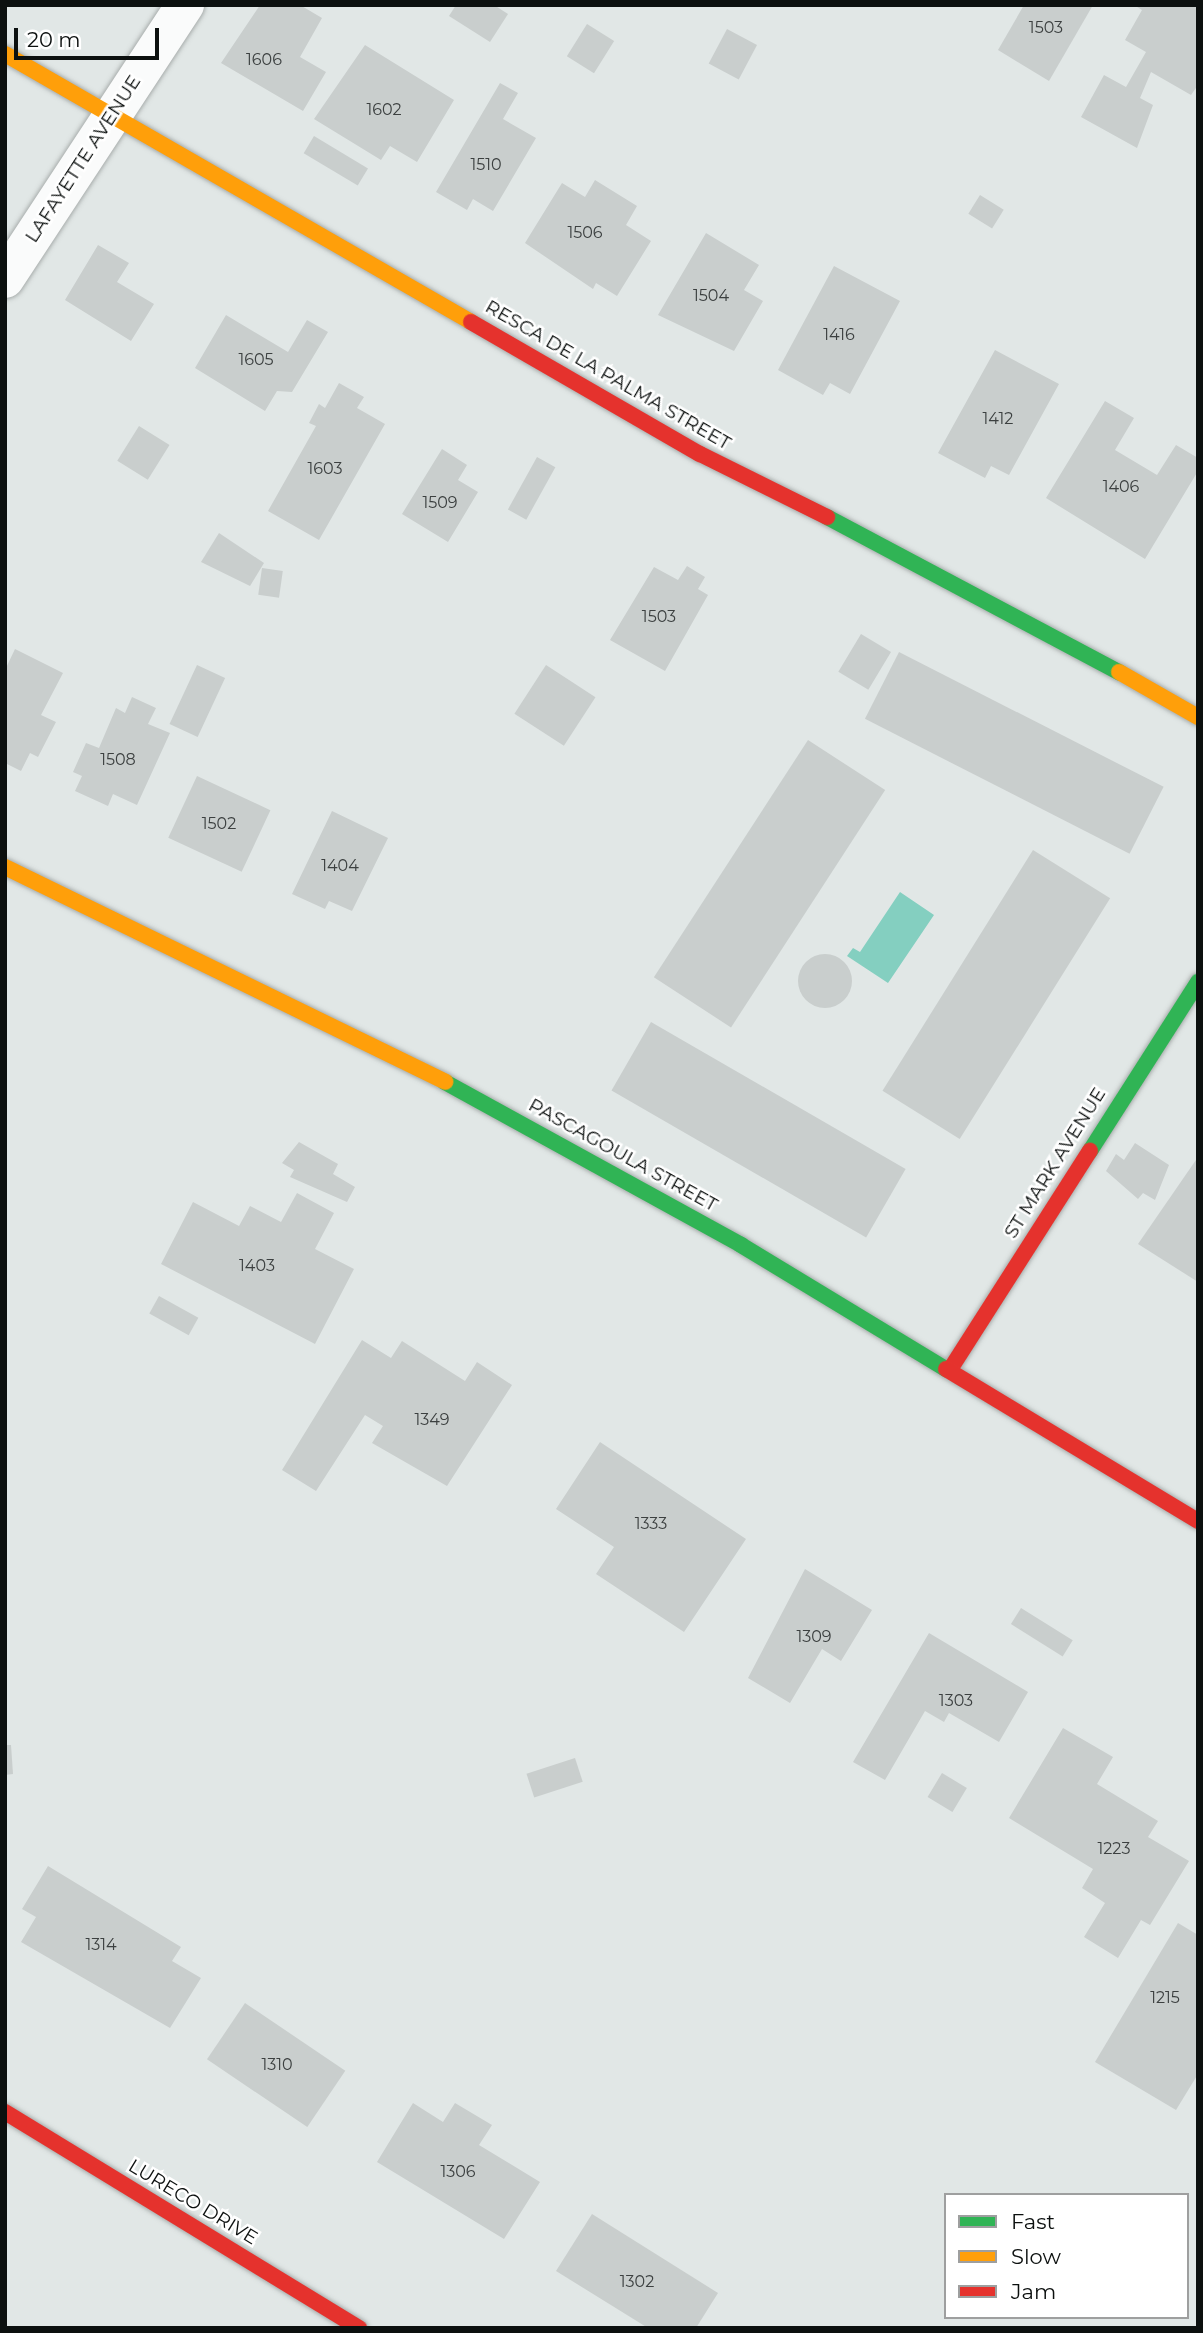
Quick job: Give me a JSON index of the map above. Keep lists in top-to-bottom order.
{
  "streets": {
    "street": [
      "LAFAYETTE AVENUE",
      "RESCA DE LA PALMA STREET",
      "PASCAGOULA STREET",
      "ST MARK AVENUE",
      "LURECO DRIVE"
    ]
  },
  "crossings": [
    ["LAFAYETTE AVENUE", "RESCA DE LA PALMA STREET"],
    ["PASCAGOULA STREET", "ST MARK AVENUE"]
  ],
  "house_numbers": [
    "1503",
    "1606",
    "1602",
    "1510",
    "1506",
    "1504",
    "1416",
    "1605",
    "1412",
    "1603",
    "1406",
    "1509",
    "1503",
    "1508",
    "1502",
    "1404",
    "1403",
    "1349",
    "1333",
    "1309",
    "1303",
    "1223",
    "1314",
    "1215",
    "1310",
    "1306",
    "1302"
  ],
  "legend": ["Fast", "Slow", "Jam"],
  "scale_bar": "20 m"
}
